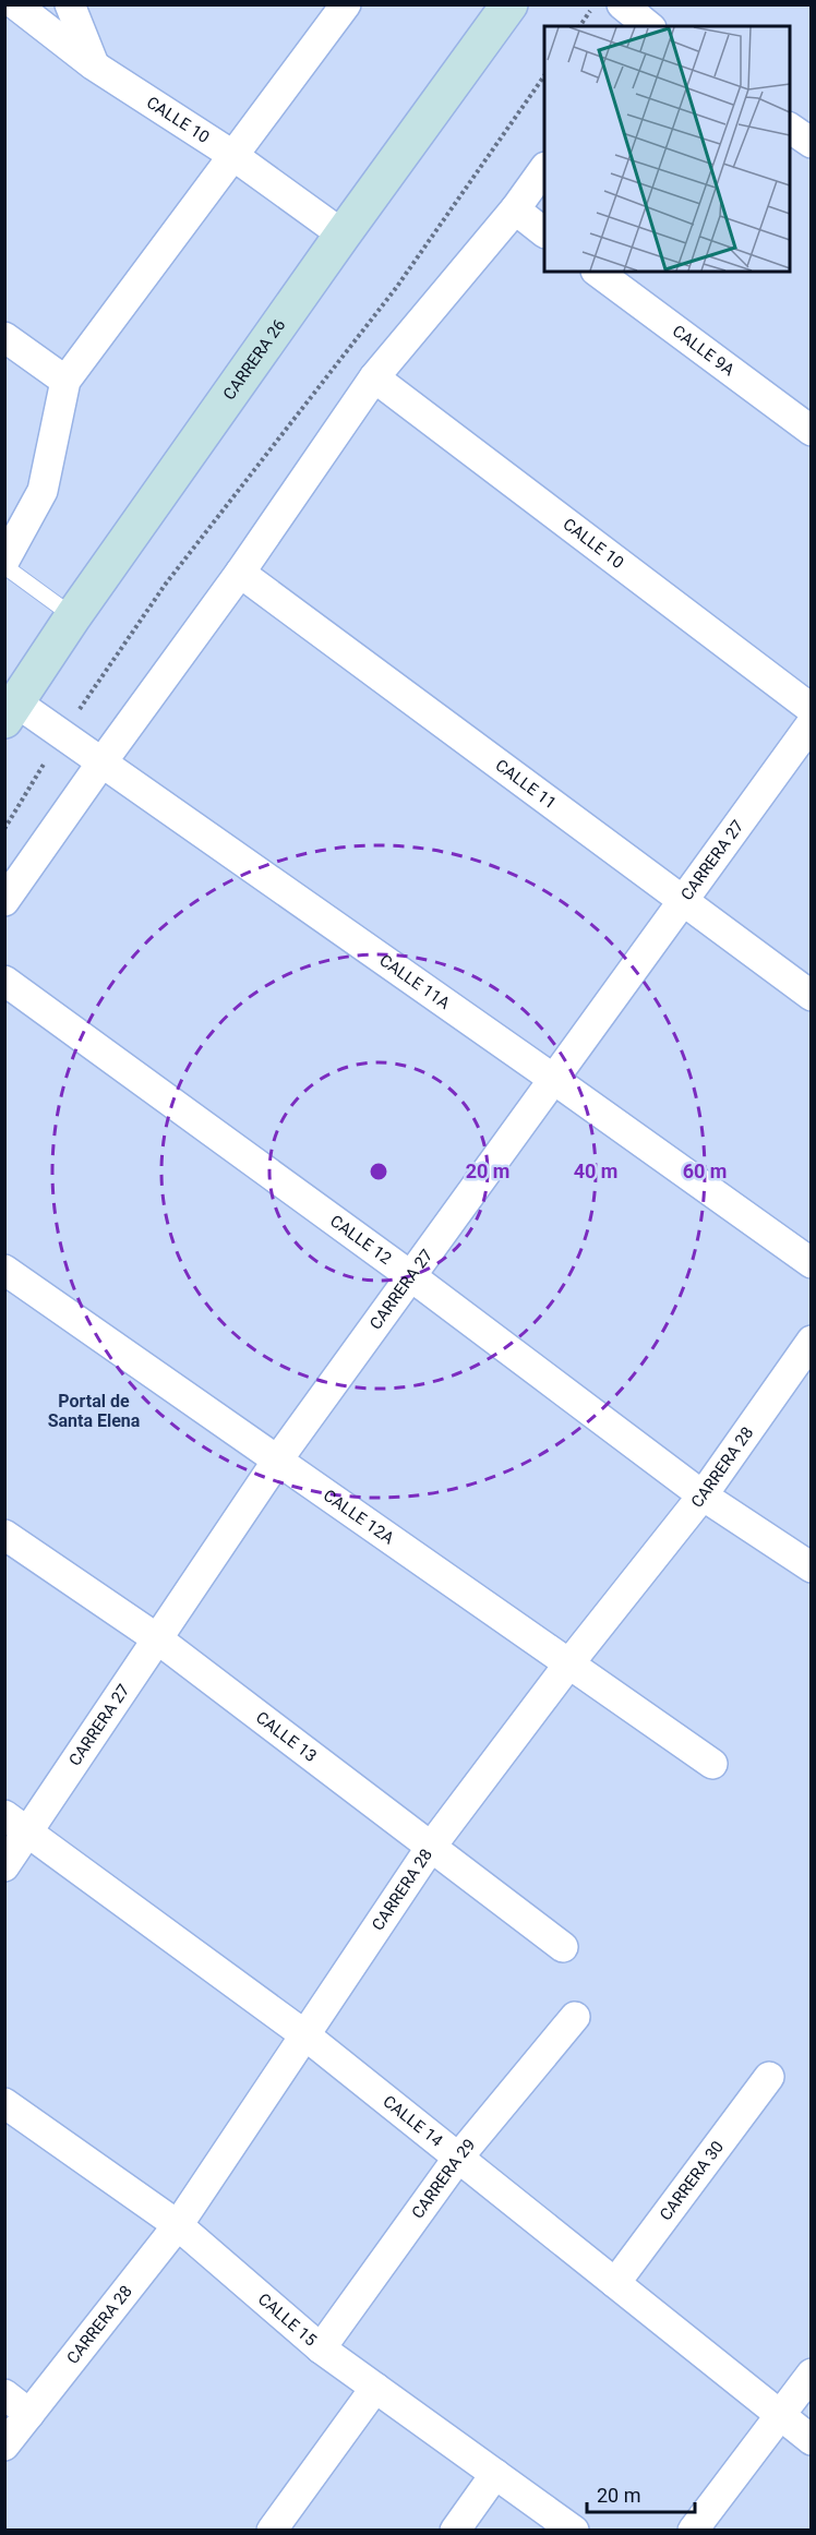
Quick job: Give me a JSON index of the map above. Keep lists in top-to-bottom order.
{
  "streets": {
    "main road": ["CARRERA 26"],
    "street": [
      "CALLE 10",
      "CALLE 9A",
      "CALLE 11",
      "CARRERA 27",
      "CALLE 11A",
      "CALLE 12",
      "CARRERA 28",
      "CALLE 12A",
      "CALLE 13",
      "CALLE 14",
      "CARRERA 29",
      "CARRERA 30",
      "CALLE 15"
    ]
  },
  "crossings": [
    ["CALLE 10", "CARRERA 26"],
    ["CARRERA 26", "CALLE 11A"],
    ["CALLE 11", "CARRERA 27"],
    ["CARRERA 27", "CALLE 11A"],
    ["CARRERA 27", "CALLE 12"],
    ["CARRERA 27", "CALLE 12A"],
    ["CARRERA 27", "CALLE 13"],
    ["CARRERA 27", "CALLE 14"],
    ["CALLE 12", "CARRERA 28"],
    ["CARRERA 28", "CALLE 12A"],
    ["CARRERA 28", "CALLE 13"],
    ["CARRERA 28", "CALLE 14"],
    ["CARRERA 28", "CALLE 15"],
    ["CALLE 14", "CARRERA 29"],
    ["CALLE 14", "CARRERA 30"],
    ["CARRERA 29", "CALLE 15"]
  ],
  "districts": ["Portal de Santa Elena"],
  "scale_bar": "20 m",
  "rings": ["20 m", "40 m", "60 m"]
}
